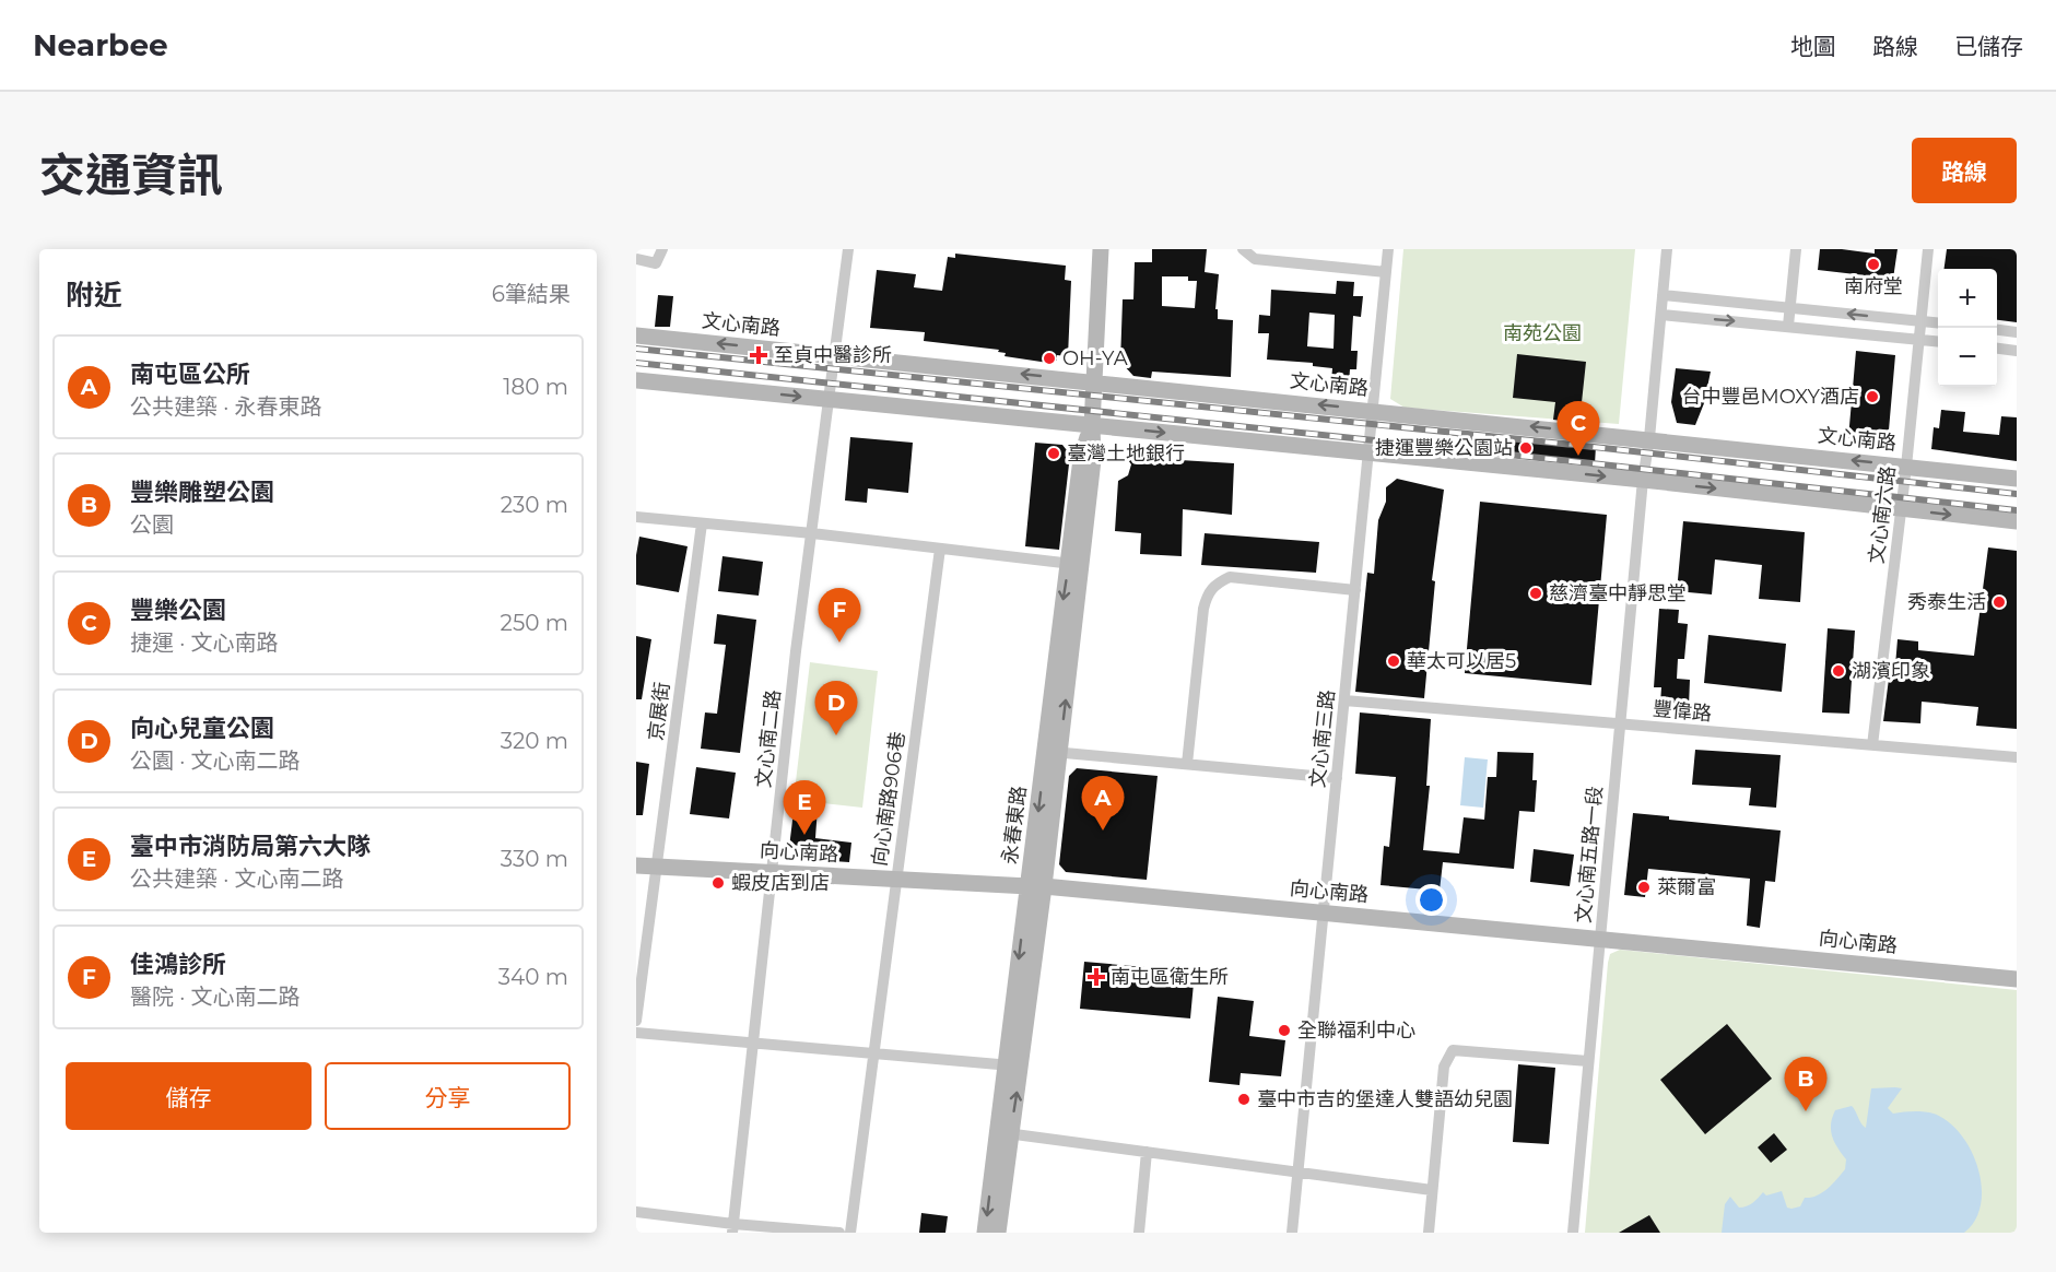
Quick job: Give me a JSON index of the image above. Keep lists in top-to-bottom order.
{
  "streets": {
    "main road": ["文心南路", "永春東路", "向心南路"],
    "street": [
      "文心南六路",
      "京展街",
      "豐偉路",
      "文心南二路",
      "文心南三路",
      "向心南路906巷",
      "文心南五路一段"
    ]
  },
  "crossings": [
    ["文心南路", "文心南六路"],
    ["文心南路", "文心南二路"],
    ["文心南路", "文心南三路"],
    ["文心南路", "永春東路"],
    ["文心南路", "文心南五路一段"],
    ["文心南六路", "豐偉路"],
    ["京展街", "向心南路"],
    ["豐偉路", "文心南三路"],
    ["豐偉路", "文心南五路一段"],
    ["文心南二路", "向心南路"],
    ["文心南三路", "向心南路"],
    ["向心南路906巷", "向心南路"],
    ["永春東路", "向心南路"],
    ["向心南路", "文心南五路一段"]
  ],
  "parks": ["南苑公園"],
  "places": {
    "other": [
      "南府堂",
      "OH-YA",
      "台中豐邑MOXY酒店",
      "捷運豐樂公園站",
      "臺灣土地銀行",
      "慈濟臺中靜思堂",
      "秀泰生活",
      "華太可以居5",
      "湖濱印象",
      "蝦皮店到店",
      "萊爾富",
      "全聯福利中心",
      "臺中市吉的堡達人雙語幼兒園"
    ],
    "health": ["至貞中醫診所", "南屯區衛生所"]
  },
  "page": {
    "header": "Nearbee",
    "nav": ["地圖", "路線", "已儲存"],
    "title": "交通資訊",
    "buttons": [
      "路線",
      ["儲存", "分享"]
    ],
    "heading": ["附近", "6筆結果"],
    "map_buttons": ["+", "−"],
    "list": [
      {
        "mark": "A",
        "name": "南屯區公所",
        "note": "公共建築 · 永春東路",
        "value": "180 m"
      },
      {
        "mark": "B",
        "name": "豐樂雕塑公園",
        "note": "公園",
        "value": "230 m"
      },
      {
        "mark": "C",
        "name": "豐樂公園",
        "note": "捷運 · 文心南路",
        "value": "250 m"
      },
      {
        "mark": "D",
        "name": "向心兒童公園",
        "note": "公園 · 文心南二路",
        "value": "320 m"
      },
      {
        "mark": "E",
        "name": "臺中市消防局第六大隊",
        "note": "公共建築 · 文心南二路",
        "value": "330 m"
      },
      {
        "mark": "F",
        "name": "佳鴻診所",
        "note": "醫院 · 文心南二路",
        "value": "340 m"
      }
    ],
    "pins": [
      "C",
      "F",
      "D",
      "A",
      "E",
      "B"
    ]
  }
}
